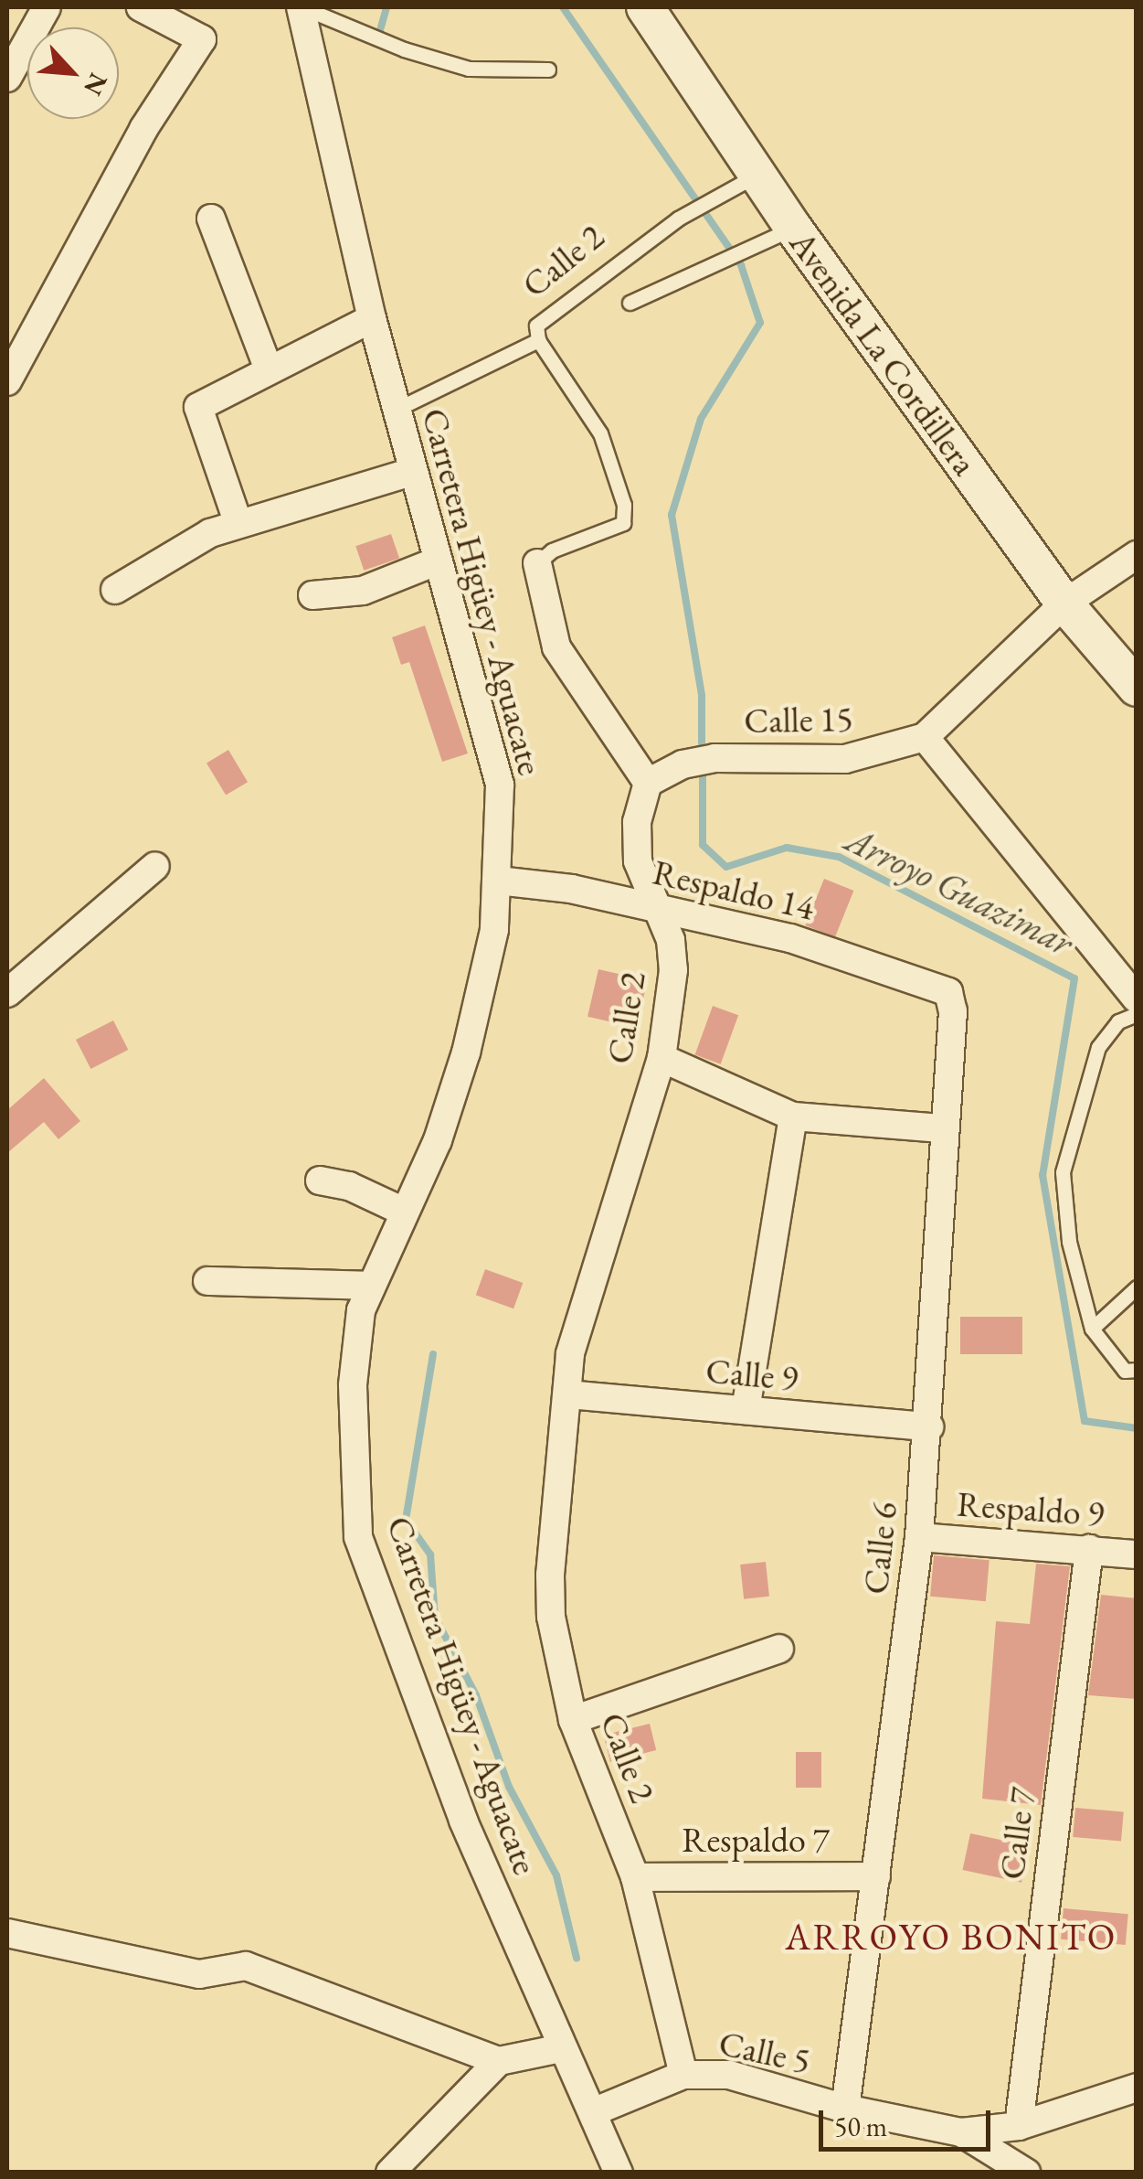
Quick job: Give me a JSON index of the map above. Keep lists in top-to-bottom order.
{
  "streets": {
    "main road": ["Avenida La Cordillera"],
    "street": [
      "Calle 2",
      "Carretera Higüey - Aguacate",
      "Calle 15",
      "Respaldo 14",
      "Calle 9",
      "Respaldo 9",
      "Calle 6",
      "Calle 7",
      "Respaldo 7",
      "Calle 5"
    ]
  },
  "crossings": [
    ["Calle 2", "Avenida La Cordillera"],
    ["Calle 2", "Calle 15"],
    ["Calle 2", "Respaldo 14"],
    ["Calle 2", "Calle 9"],
    ["Calle 2", "Respaldo 7"],
    ["Calle 2", "Calle 5"],
    ["Avenida La Cordillera", "Calle 15"],
    ["Carretera Higüey - Aguacate", "Respaldo 14"],
    ["Carretera Higüey - Aguacate", "Calle 5"],
    ["Respaldo 14", "Calle 6"],
    ["Calle 9", "Calle 6"],
    ["Respaldo 9", "Calle 6"],
    ["Respaldo 9", "Calle 7"],
    ["Calle 6", "Respaldo 7"],
    ["Calle 6", "Calle 5"],
    ["Calle 7", "Calle 5"]
  ],
  "districts": ["ARROYO BONITO"],
  "water": ["Arroyo Guazimar"],
  "scale_bar": "50 m",
  "north": "bottom right"
}
